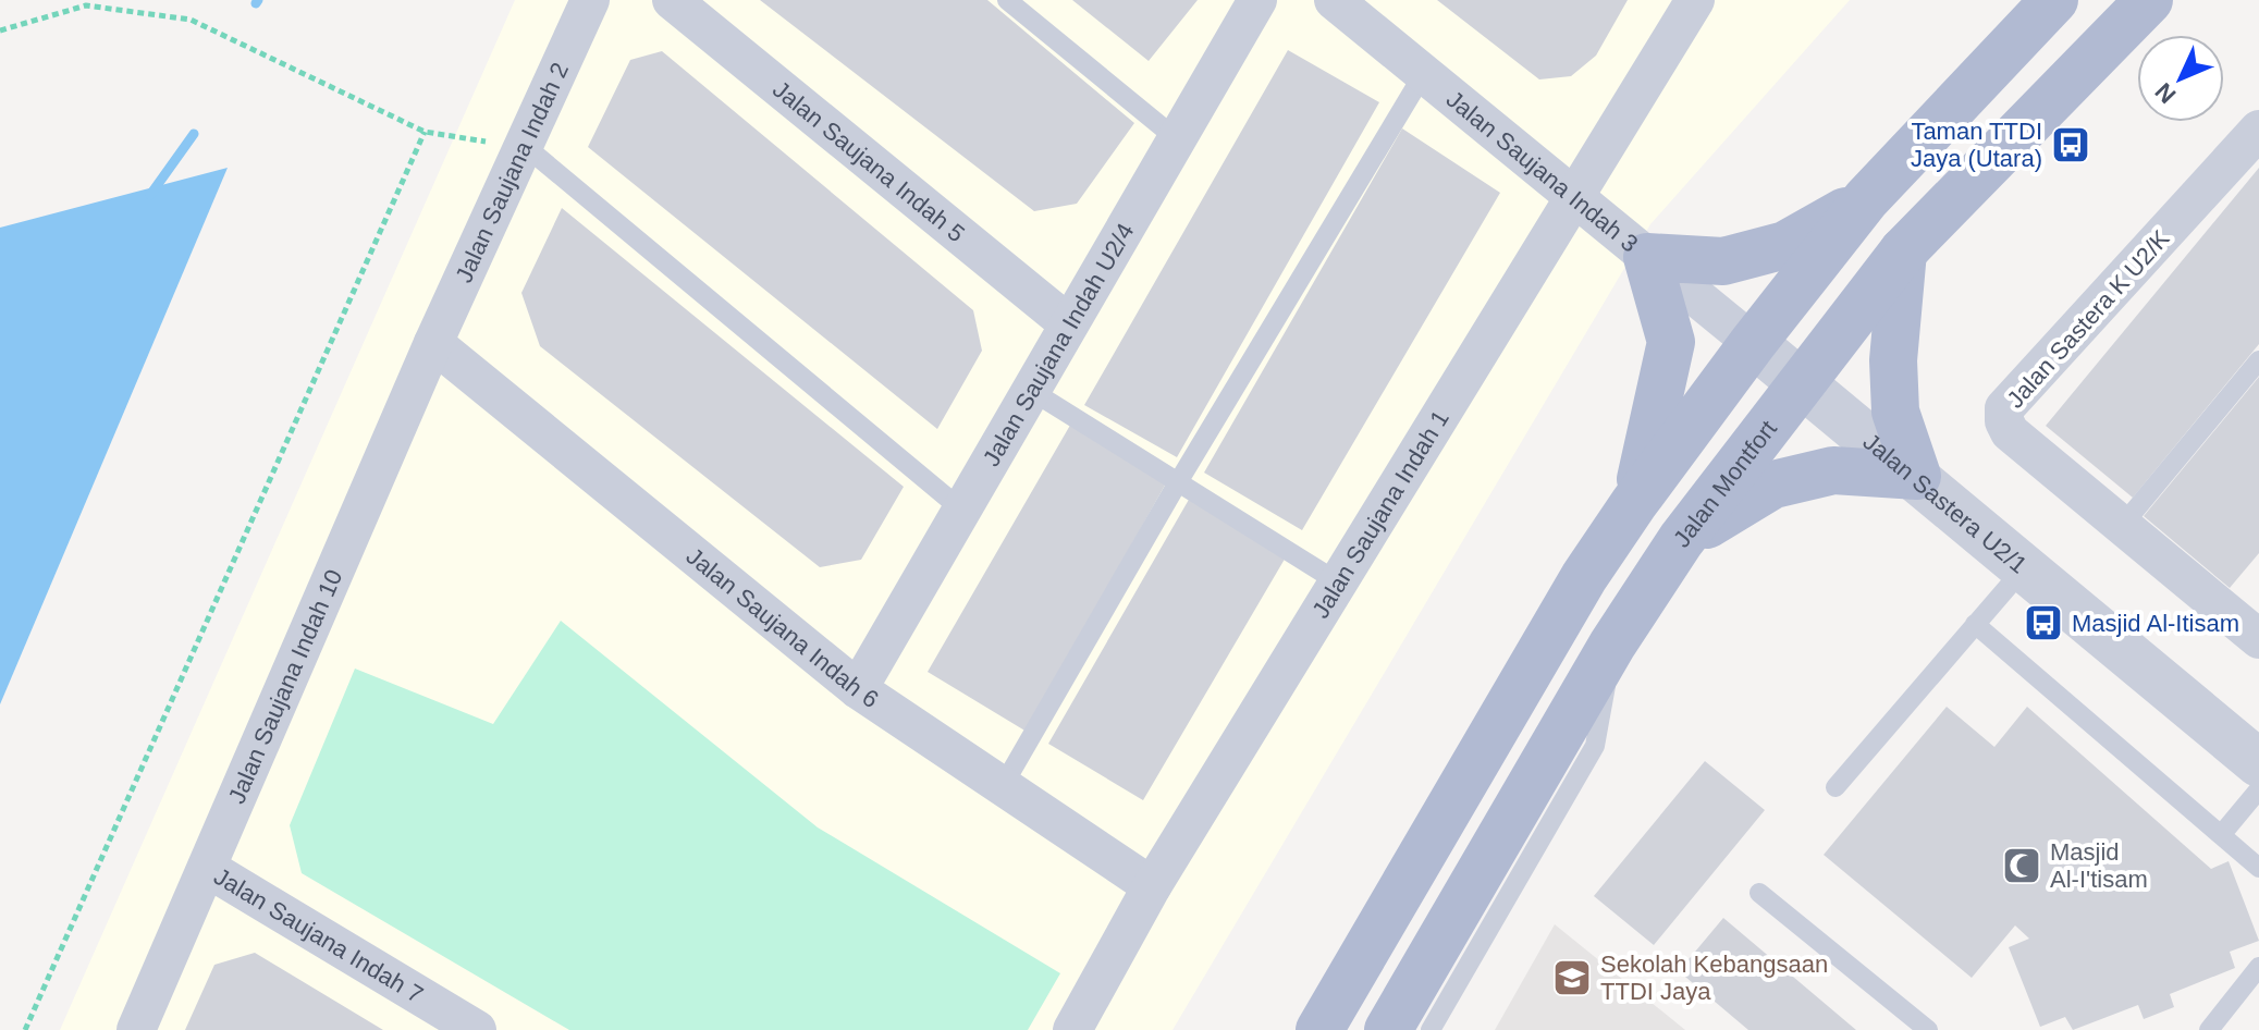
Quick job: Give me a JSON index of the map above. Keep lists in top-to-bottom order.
{
  "streets": {
    "main road": ["Jalan Montfort"],
    "street": [
      "Jalan Saujana Indah 5",
      "Jalan Saujana Indah 3",
      "Jalan Saujana Indah 2",
      "Jalan Sastera K U2/K",
      "Jalan Saujana Indah U2/4",
      "Jalan Sastera U2/1",
      "Jalan Saujana Indah 1",
      "Jalan Saujana Indah 6",
      "Jalan Saujana Indah 10",
      "Jalan Saujana Indah 7"
    ]
  },
  "crossings": [
    ["Jalan Saujana Indah 5", "Jalan Saujana Indah U2/4"],
    ["Jalan Saujana Indah 3", "Jalan Sastera U2/1"],
    ["Jalan Saujana Indah 3", "Jalan Saujana Indah 1"],
    ["Jalan Saujana Indah 2", "Jalan Saujana Indah 6"],
    ["Jalan Saujana Indah 2", "Jalan Saujana Indah 10"],
    ["Jalan Saujana Indah U2/4", "Jalan Saujana Indah 6"],
    ["Jalan Montfort", "Jalan Sastera U2/1"],
    ["Jalan Saujana Indah 1", "Jalan Saujana Indah 6"],
    ["Jalan Saujana Indah 6", "Jalan Saujana Indah 10"],
    ["Jalan Saujana Indah 10", "Jalan Saujana Indah 7"]
  ],
  "places": {
    "bus stop": ["Taman TTDI Jaya (Utara)", "Masjid Al-Itisam"],
    "mosque": ["Masjid Al-I'tisam"],
    "school or university": ["Sekolah Kebangsaan TTDI Jaya"]
  },
  "north": "bottom left"
}
